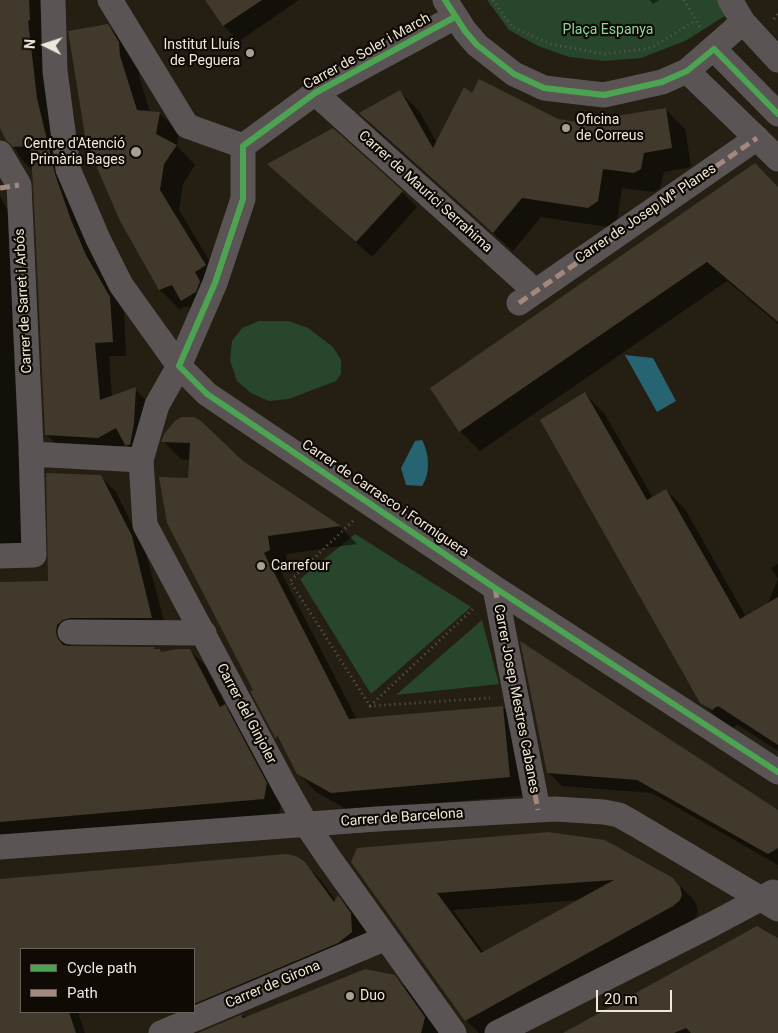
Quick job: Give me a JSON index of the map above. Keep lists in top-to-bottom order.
{
  "streets": {
    "street": [
      "Carrer de Soler i March",
      "Carrer de Maurici Serrahima",
      "Carrer de Josep Mª Planes",
      "Carrer de Sarret i Arbós",
      "Carrer de Carrasco i Formiguera",
      "Carrer Josep Mestres Cabanes",
      "Carrer del Ginjoler",
      "Carrer de Barcelona",
      "Carrer de Girona"
    ]
  },
  "crossings": [
    ["Carrer de Soler i March", "Carrer de Maurici Serrahima"],
    ["Carrer de Maurici Serrahima", "Carrer de Josep Mª Planes"],
    ["Carrer de Carrasco i Formiguera", "Carrer Josep Mestres Cabanes"],
    ["Carrer de Carrasco i Formiguera", "Carrer del Ginjoler"],
    ["Carrer Josep Mestres Cabanes", "Carrer de Barcelona"],
    ["Carrer del Ginjoler", "Carrer de Barcelona"],
    ["Carrer del Ginjoler", "Carrer de Girona"]
  ],
  "parks": ["Plaça Espanya"],
  "places": [
    "Institut Lluís de Peguera",
    "Oficina de Correus",
    "Centre d'Atenció Primària Bages",
    "Carrefour",
    "Duo"
  ],
  "legend": ["Cycle path", "Path"],
  "scale_bar": "20 m",
  "north": "left"
}
